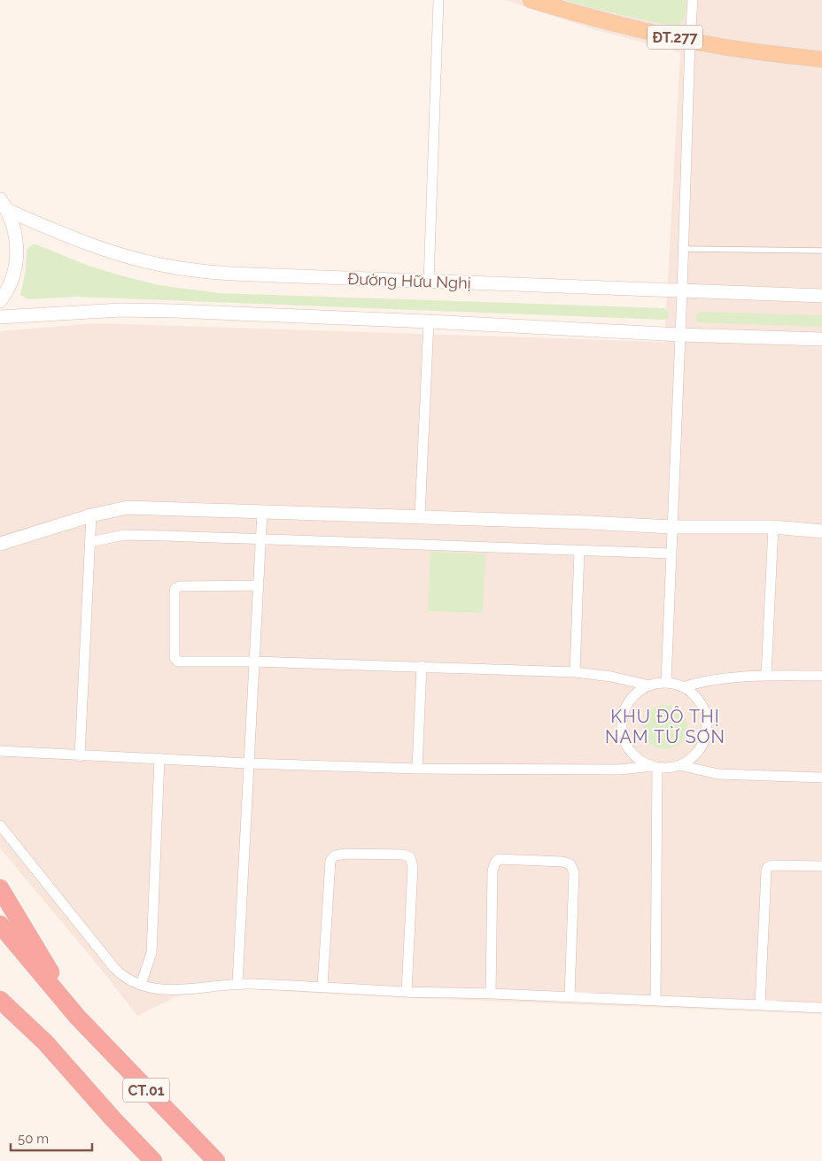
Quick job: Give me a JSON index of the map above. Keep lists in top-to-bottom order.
{
  "streets": {
    "highway": ["CT.01"],
    "main road": ["ĐT.277", "Đường Hữu Nghị"]
  },
  "districts": ["KHU ĐÔ THỊ NAM TỪ SƠN"],
  "scale_bar": "50 m"
}
